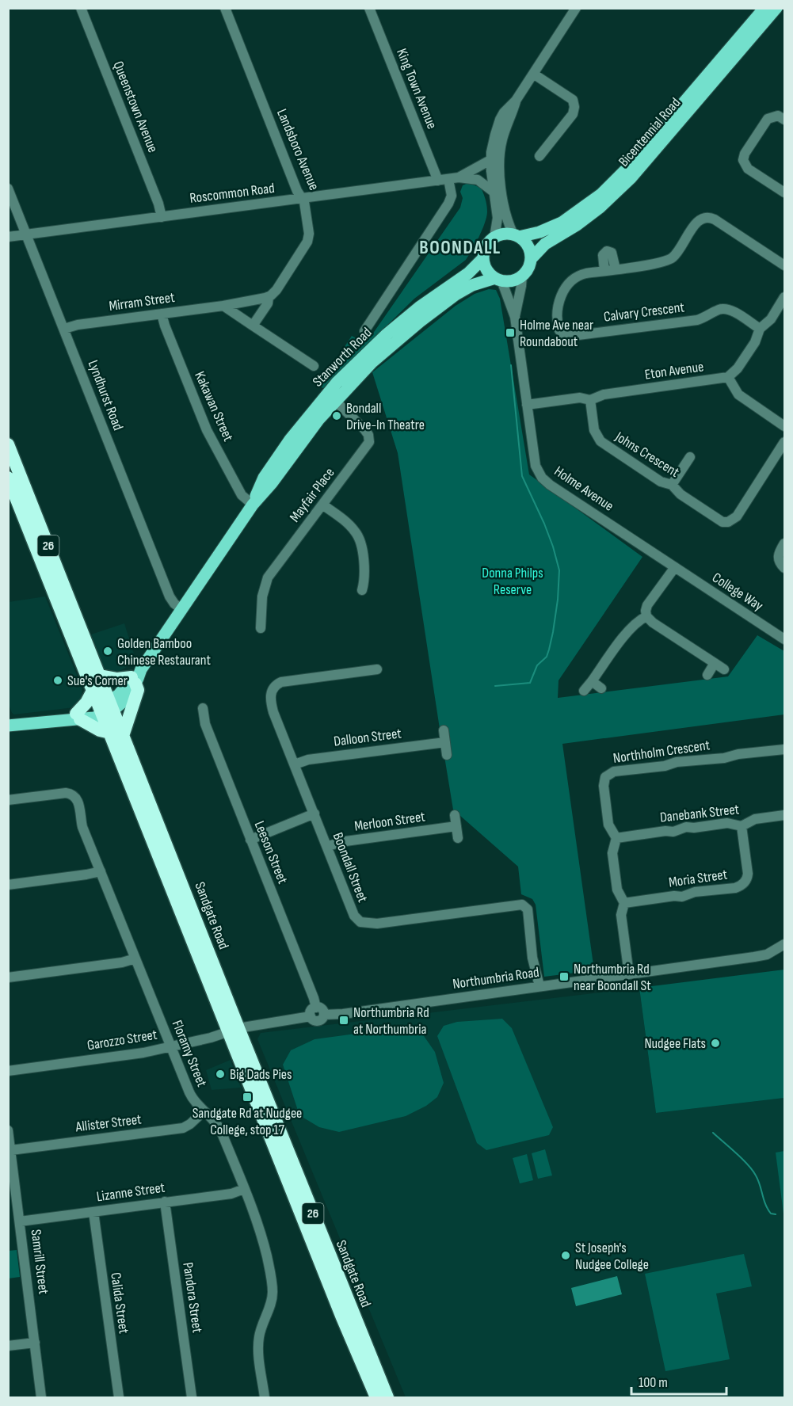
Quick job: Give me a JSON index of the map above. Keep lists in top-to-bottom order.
{
  "streets": {
    "highway": ["26", "Sandgate Road"],
    "main road": ["Bicentennial Road", "Stanworth Road"],
    "street": [
      "King Town Avenue",
      "Queenstown Avenue",
      "Landsboro Avenue",
      "Roscommon Road",
      "Mirram Street",
      "Calvary Crescent",
      "Eton Avenue",
      "Lyndhurst Road",
      "Kakawan Street",
      "Johns Crescent",
      "Holme Avenue",
      "Mayfair Place",
      "College Way",
      "Dalloon Street",
      "Northholm Crescent",
      "Danebank Street",
      "Merloon Street",
      "Leeson Street",
      "Boondall Street",
      "Moria Street",
      "Northumbria Road",
      "Garozzo Street",
      "Floramy Street",
      "Allister Street",
      "Lizanne Street",
      "Samrill Street",
      "Pandora Street",
      "Calida Street"
    ]
  },
  "crossings": [
    ["King Town Avenue", "Roscommon Road"],
    ["Queenstown Avenue", "Roscommon Road"],
    ["Bicentennial Road", "Stanworth Road"],
    ["Bicentennial Road", "Holme Avenue"],
    ["Landsboro Avenue", "Roscommon Road"],
    ["Landsboro Avenue", "Mirram Street"],
    ["Roscommon Road", "Stanworth Road"],
    ["Roscommon Road", "Lyndhurst Road"],
    ["Mirram Street", "Lyndhurst Road"],
    ["Mirram Street", "Kakawan Street"],
    ["Stanworth Road", "Lyndhurst Road"],
    ["Stanworth Road", "Kakawan Street"],
    ["Stanworth Road", "Holme Avenue"],
    ["Stanworth Road", "Mayfair Place"],
    ["Stanworth Road", "Sandgate Road"],
    ["Eton Avenue", "Johns Crescent"],
    ["Eton Avenue", "Holme Avenue"],
    ["Holme Avenue", "College Way"],
    ["Dalloon Street", "Boondall Street"],
    ["Northholm Crescent", "Danebank Street"],
    ["Northholm Crescent", "Moria Street"],
    ["Northholm Crescent", "Northumbria Road"],
    ["Danebank Street", "Moria Street"],
    ["Merloon Street", "Boondall Street"],
    ["Leeson Street", "Northumbria Road"],
    ["Boondall Street", "Northumbria Road"],
    ["Sandgate Road", "Garozzo Street"],
    ["Garozzo Street", "Floramy Street"],
    ["Floramy Street", "Allister Street"],
    ["Floramy Street", "Lizanne Street"],
    ["Allister Street", "Samrill Street"],
    ["Lizanne Street", "Samrill Street"],
    ["Lizanne Street", "Pandora Street"],
    ["Lizanne Street", "Calida Street"]
  ],
  "districts": ["BOONDALL"],
  "parks": ["Donna Philps Reserve"],
  "places": {
    "transit": [
      "Holme Ave near Roundabout",
      "Northumbria Rd near Boondall St",
      "Northumbria Rd at Northumbria",
      "Sandgate Rd at Nudgee College, stop 17"
    ],
    "other": [
      "Bondall Drive-In Theatre",
      "Golden Bamboo Chinese Restaurant",
      "Sue's Corner",
      "Nudgee Flats",
      "Big Dads Pies",
      "St Joseph's Nudgee College"
    ]
  },
  "scale_bar": "100 m"
}
